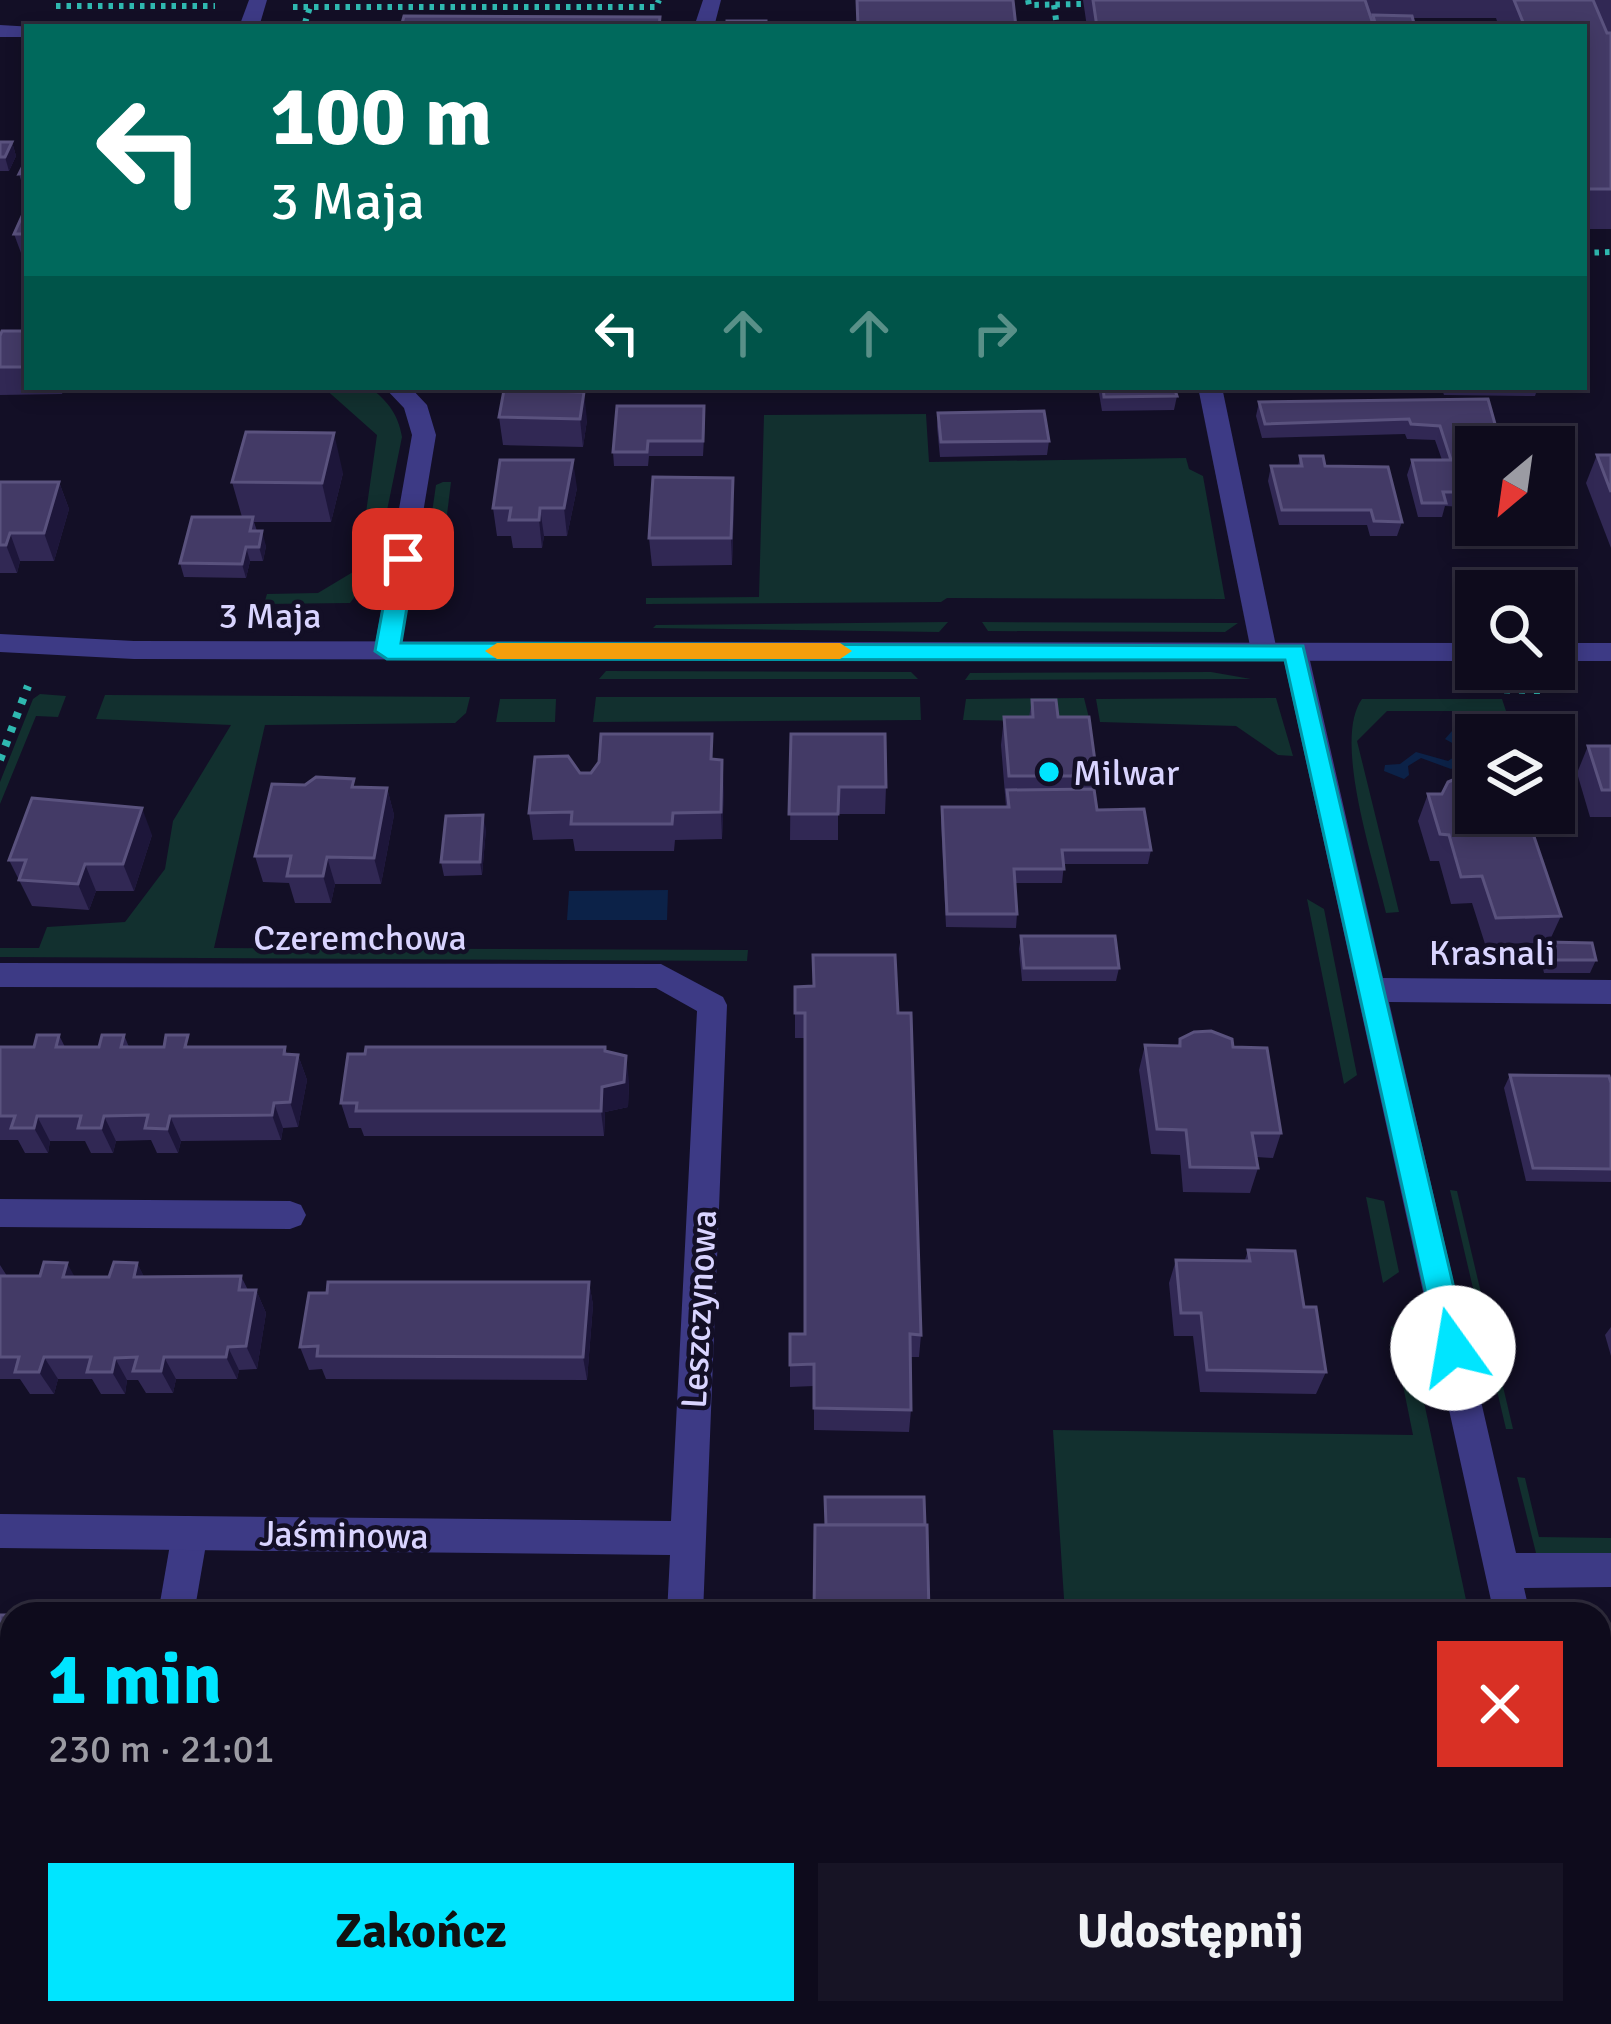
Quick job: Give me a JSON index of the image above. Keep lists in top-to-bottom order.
{
  "streets": {
    "street": [
      "3 Maja",
      "Czeremchowa",
      "Krasnali",
      "Leszczynowa",
      "Jaśminowa"
    ]
  },
  "crossings": [
    ["Czeremchowa", "Leszczynowa"],
    ["Leszczynowa", "Jaśminowa"]
  ],
  "places": ["Milwar"],
  "north": "bottom left",
  "page": {
    "turn": ["100 m", "3 Maja"],
    "heading": ["1 min", "230 m · 21:01"],
    "buttons": ["Zakończ", "Udostępnij"]
  }
}
